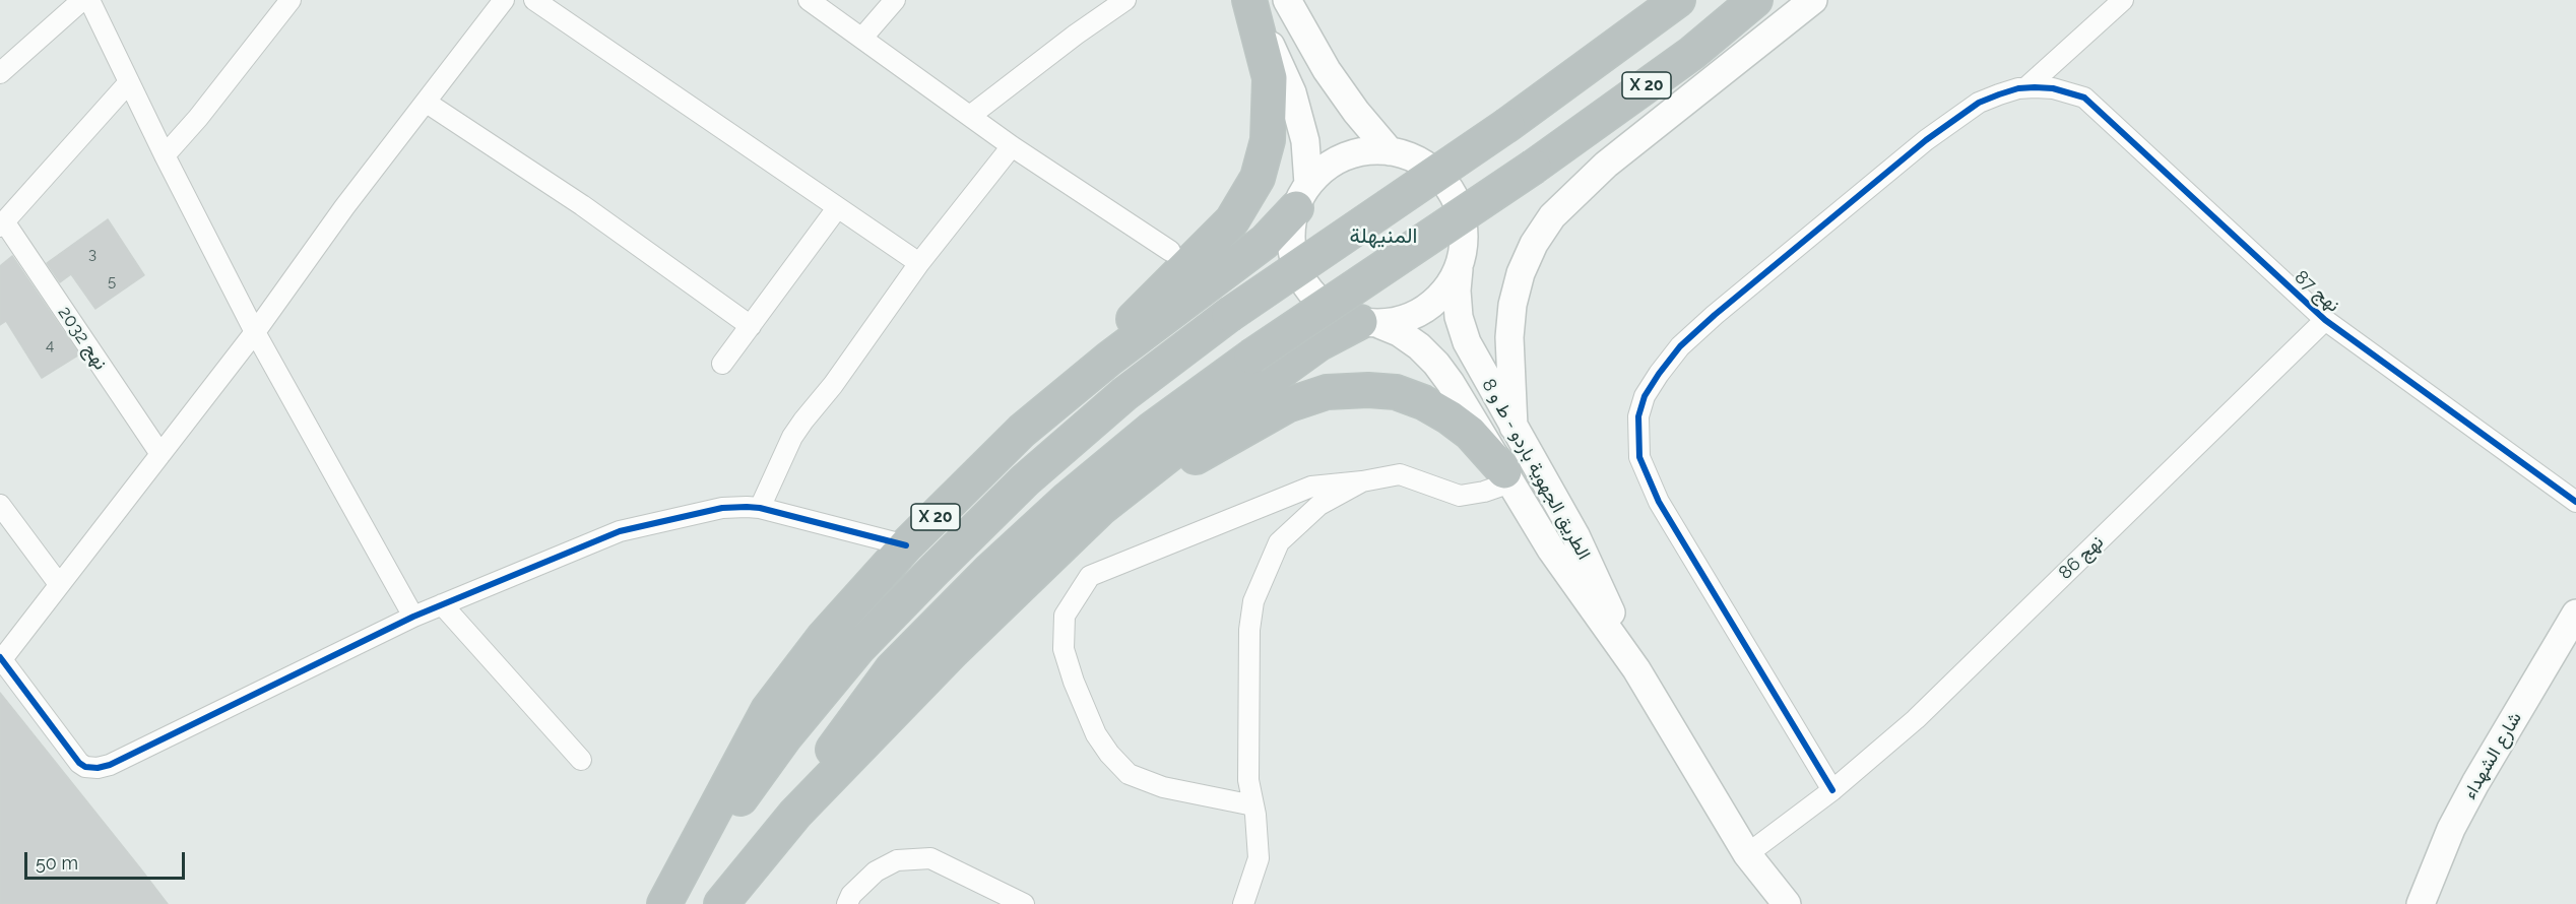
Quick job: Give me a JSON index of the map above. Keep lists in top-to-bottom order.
{
  "streets": {
    "highway": ["X 20"],
    "main road": ["الطريق الجهوية باردو - ط و 8", "شارع الشهداء"],
    "street": ["نهج 87", "نهج 2032", "نهج 86"]
  },
  "crossings": [
    ["X 20", "الطريق الجهوية باردو - ط و 8"],
    ["نهج 87", "نهج 86"],
    ["الطريق الجهوية باردو - ط و 8", "نهج 86"]
  ],
  "districts": ["المنيهلة"],
  "house_numbers": ["3", "5", "4"],
  "scale_bar": "50 m"
}
